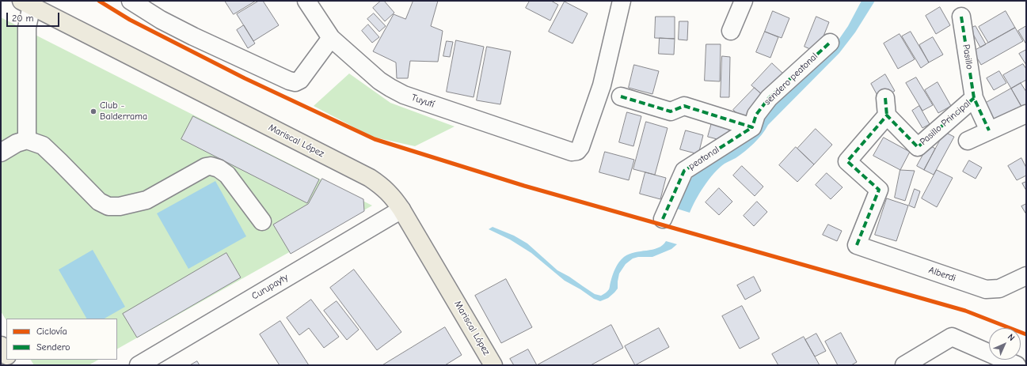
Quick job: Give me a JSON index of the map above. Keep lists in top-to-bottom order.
{
  "streets": {
    "main road": ["Mariscal López"],
    "street": [
      "Pasillo",
      "sendero peatonal",
      "Tuyutí",
      "Pasillo Principal",
      "peatonal",
      "Alberdi",
      "Curupayty"
    ]
  },
  "crossings": [
    ["Pasillo", "Pasillo Principal"],
    ["sendero peatonal", "peatonal"],
    ["Pasillo Principal", "Alberdi"],
    ["Mariscal López", "Curupayty"]
  ],
  "places": ["Club - Balderrama"],
  "legend": ["Ciclovía", "Sendero"],
  "scale_bar": "20 m",
  "north": "top right"
}
